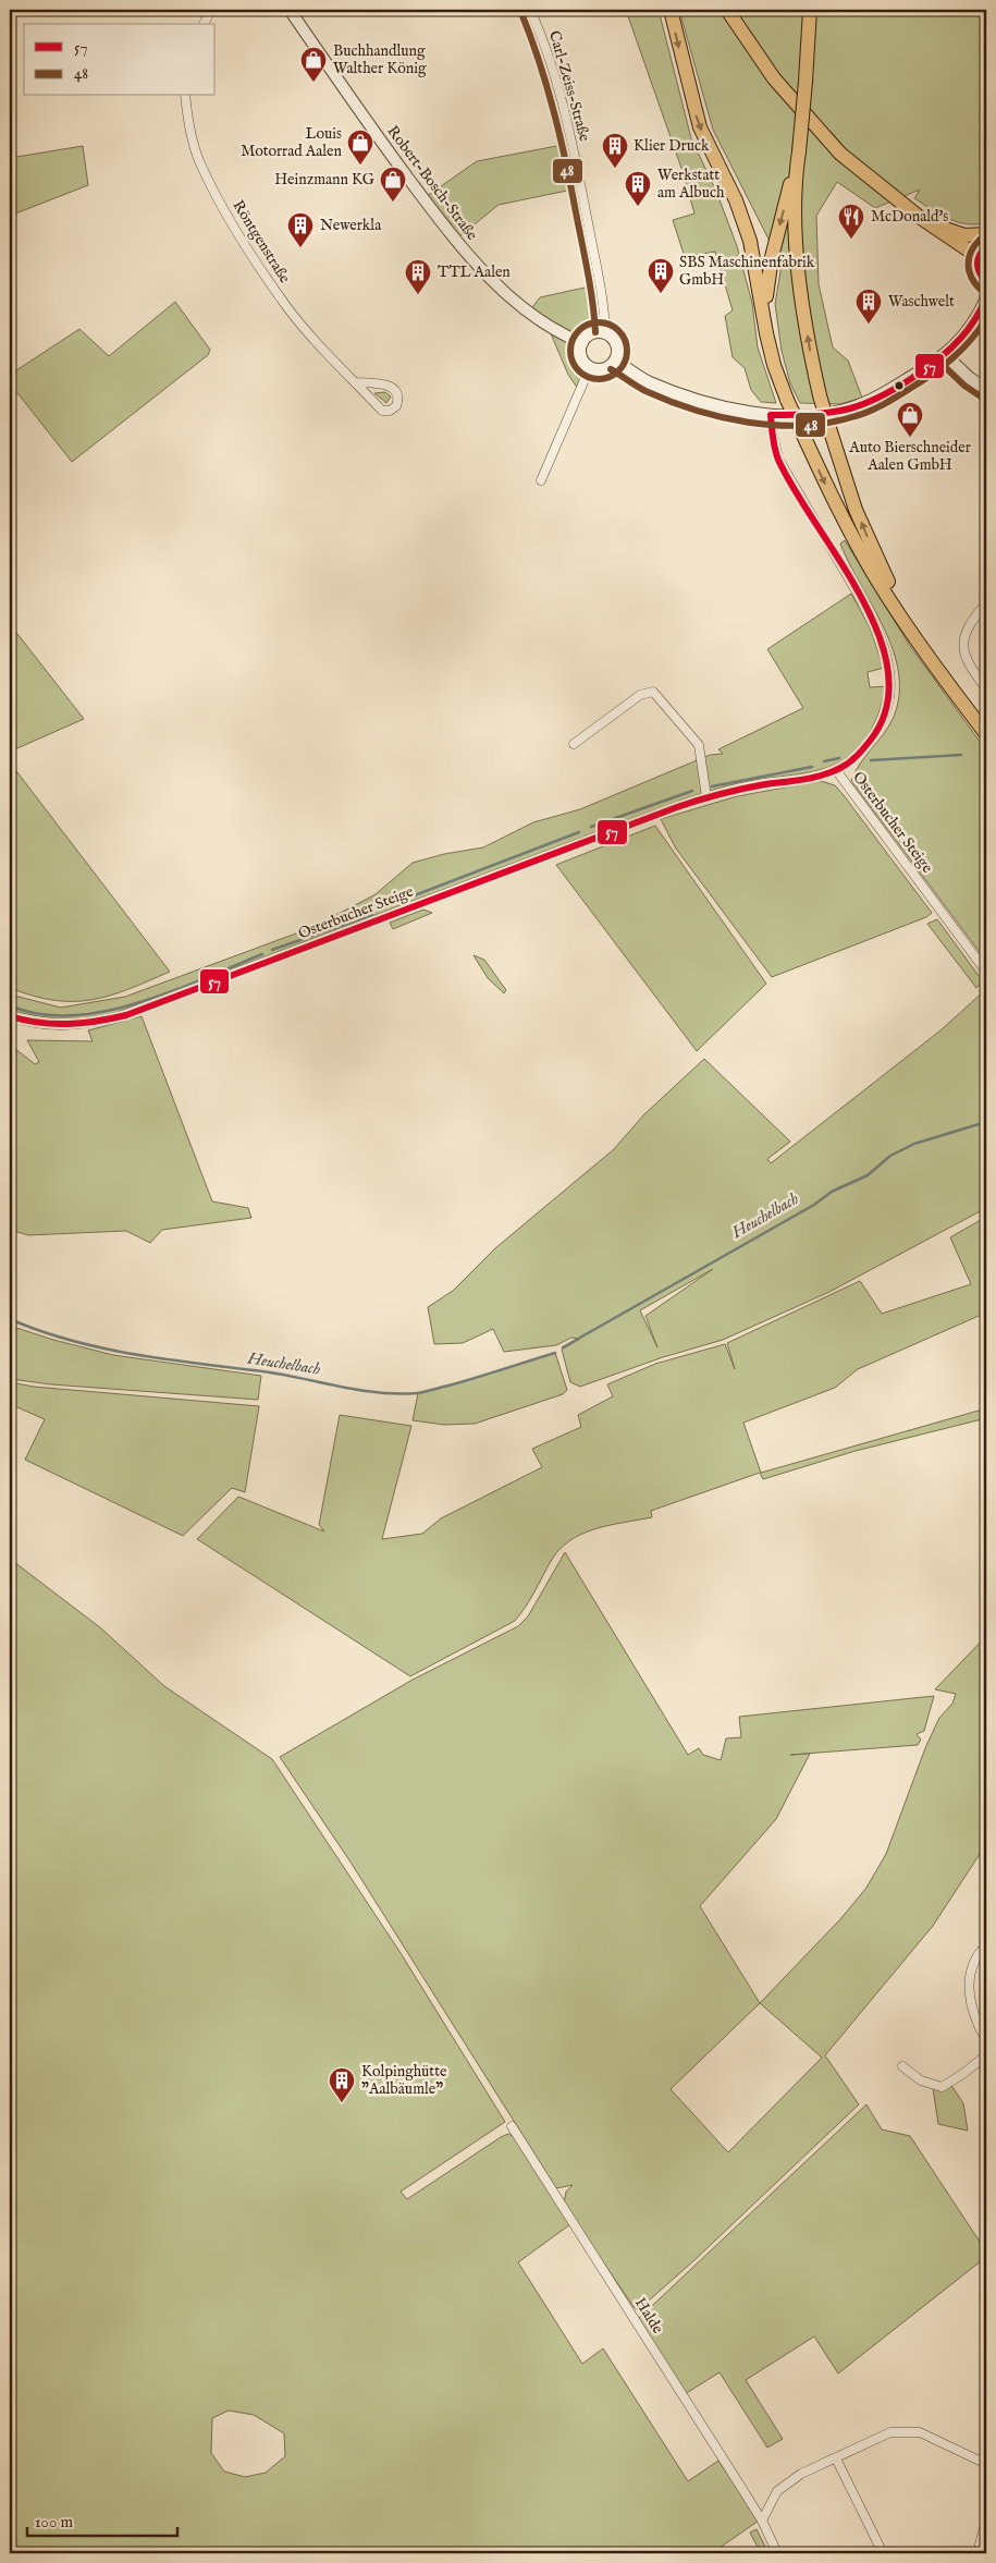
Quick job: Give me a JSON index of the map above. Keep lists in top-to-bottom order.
{
  "streets": {
    "street": [
      "Carl-Zeiss-Straße",
      "Robert-Bosch-Straße",
      "Röntgenstraße",
      "Osterbucher Steige",
      "Halde"
    ]
  },
  "crossings": [
    ["Carl-Zeiss-Straße", "Robert-Bosch-Straße"]
  ],
  "water": ["Heuchelbach"],
  "places": {
    "shop": [
      "Buchhandlung Walther König",
      "Louis Motorrad Aalen",
      "Heinzmann KG",
      "Auto Bierschneider Aalen GmbH"
    ],
    "building": [
      "Klier Druck",
      "Werkstatt am Albuch",
      "Newerkla",
      "SBS Maschinenfabrik GmbH",
      "TTL Aalen",
      "Waschwelt",
      "Kolpinghütte \"Aalbäumle\""
    ],
    "restaurant": ["McDonald's"]
  },
  "lines": ["transit line 48", "transit line 57"],
  "legend": ["57", "48"],
  "scale_bar": "100 m"
}
